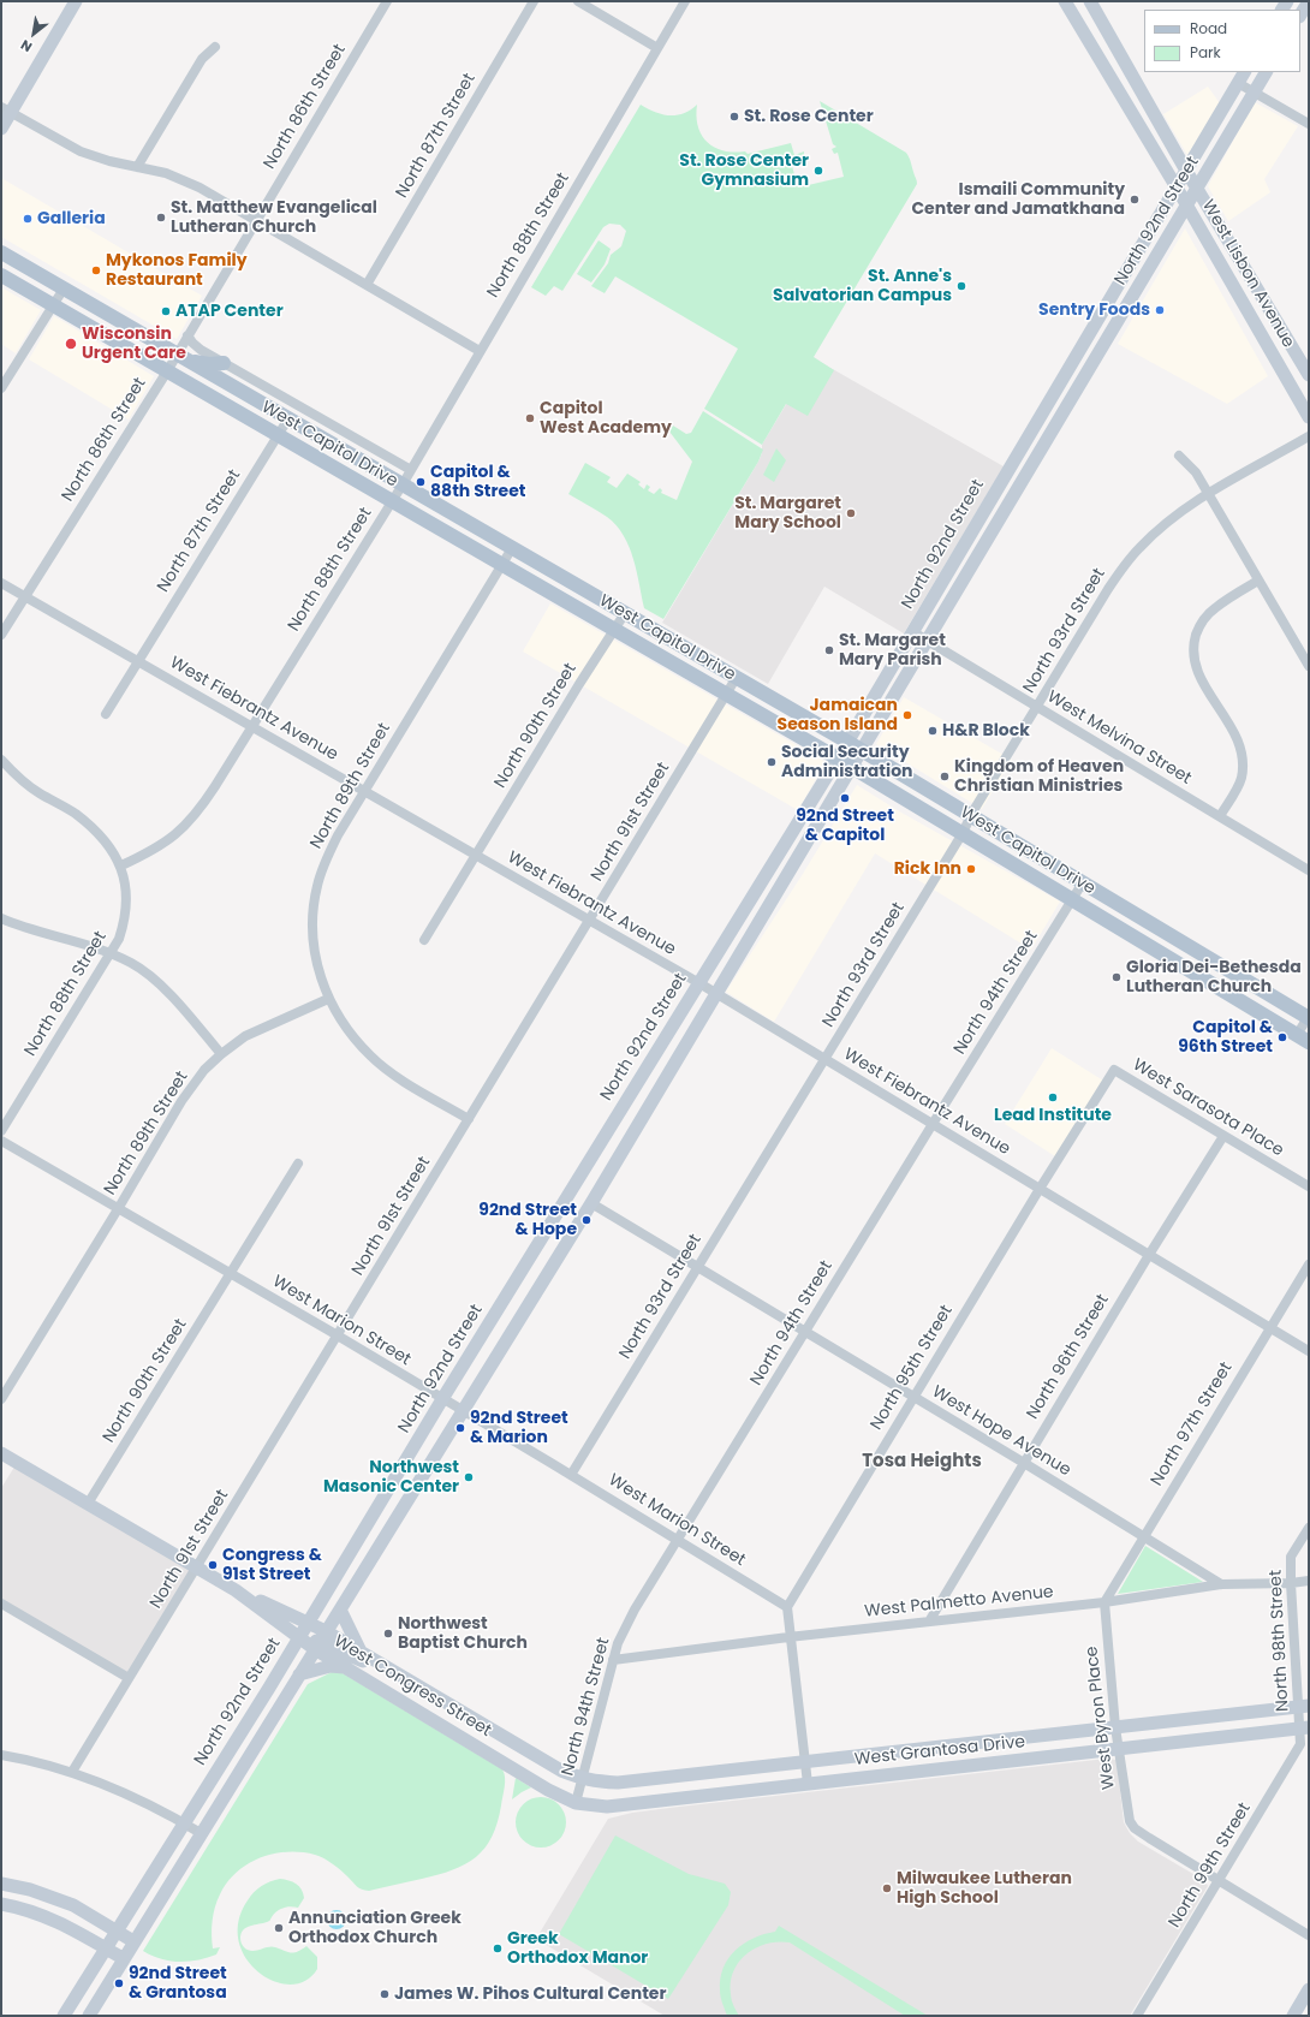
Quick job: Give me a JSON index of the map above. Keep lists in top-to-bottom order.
{
  "streets": {
    "main road": [
      "North 92nd Street",
      "West Lisbon Avenue",
      "West Capitol Drive",
      "West Congress Street",
      "West Grantosa Drive"
    ],
    "street": [
      "North 86th Street",
      "North 87th Street",
      "North 88th Street",
      "North 93rd Street",
      "West Fiebrantz Avenue",
      "North 90th Street",
      "West Melvina Street",
      "North 89th Street",
      "North 91st Street",
      "North 94th Street",
      "West Sarasota Place",
      "West Marion Street",
      "North 96th Street",
      "North 95th Street",
      "North 97th Street",
      "West Hope Avenue",
      "West Palmetto Avenue",
      "North 98th Street",
      "West Byron Place",
      "North 99th Street"
    ]
  },
  "crossings": [
    ["North 86th Street", "West Capitol Drive"],
    ["North 86th Street", "West Fiebrantz Avenue"],
    ["North 87th Street", "West Capitol Drive"],
    ["North 87th Street", "West Fiebrantz Avenue"],
    ["North 92nd Street", "West Lisbon Avenue"],
    ["North 92nd Street", "West Capitol Drive"],
    ["North 92nd Street", "West Fiebrantz Avenue"],
    ["North 92nd Street", "West Melvina Street"],
    ["North 92nd Street", "West Marion Street"],
    ["North 92nd Street", "West Hope Avenue"],
    ["North 92nd Street", "West Congress Street"],
    ["North 88th Street", "West Capitol Drive"],
    ["North 88th Street", "West Fiebrantz Avenue"],
    ["West Capitol Drive", "North 93rd Street"],
    ["West Capitol Drive", "North 90th Street"],
    ["West Capitol Drive", "North 89th Street"],
    ["West Capitol Drive", "North 91st Street"],
    ["West Capitol Drive", "North 94th Street"],
    ["North 93rd Street", "West Fiebrantz Avenue"],
    ["North 93rd Street", "West Melvina Street"],
    ["North 93rd Street", "West Marion Street"],
    ["North 93rd Street", "West Hope Avenue"],
    ["West Fiebrantz Avenue", "North 90th Street"],
    ["West Fiebrantz Avenue", "North 89th Street"],
    ["West Fiebrantz Avenue", "North 91st Street"],
    ["West Fiebrantz Avenue", "North 94th Street"],
    ["West Fiebrantz Avenue", "North 96th Street"],
    ["West Fiebrantz Avenue", "North 95th Street"],
    ["West Fiebrantz Avenue", "North 97th Street"],
    ["North 90th Street", "West Marion Street"],
    ["North 90th Street", "West Congress Street"],
    ["North 89th Street", "West Marion Street"],
    ["North 91st Street", "West Marion Street"],
    ["North 91st Street", "West Congress Street"],
    ["North 94th Street", "West Marion Street"],
    ["North 94th Street", "West Hope Avenue"],
    ["North 94th Street", "West Palmetto Avenue"],
    ["North 94th Street", "West Congress Street"],
    ["North 94th Street", "West Grantosa Drive"],
    ["West Sarasota Place", "North 96th Street"],
    ["West Sarasota Place", "North 95th Street"],
    ["West Marion Street", "North 95th Street"],
    ["North 96th Street", "West Hope Avenue"],
    ["North 96th Street", "West Palmetto Avenue"],
    ["North 95th Street", "West Hope Avenue"],
    ["North 97th Street", "West Hope Avenue"],
    ["North 97th Street", "West Palmetto Avenue"],
    ["North 97th Street", "West Byron Place"],
    ["West Hope Avenue", "West Palmetto Avenue"],
    ["West Palmetto Avenue", "North 98th Street"],
    ["West Palmetto Avenue", "West Byron Place"],
    ["North 98th Street", "West Grantosa Drive"],
    ["North 98th Street", "North 99th Street"],
    ["West Congress Street", "West Grantosa Drive"],
    ["West Byron Place", "West Grantosa Drive"],
    ["West Byron Place", "North 99th Street"],
    ["West Grantosa Drive", "North 99th Street"]
  ],
  "districts": ["Tosa Heights"],
  "places": [
    "St. Rose Center",
    "St. Rose Center Gymnasium",
    "Ismaili Community Center and Jamatkhana",
    "St. Matthew Evangelical Lutheran Church",
    "Galleria",
    "Mykonos Family Restaurant",
    "St. Anne's Salvatorian Campus",
    "Sentry Foods",
    "ATAP Center",
    "Wisconsin Urgent Care",
    "Capitol West Academy",
    "Capitol & 88th Street",
    "St. Margaret Mary School",
    "St. Margaret Mary Parish",
    "Jamaican Season Island",
    "H&R Block",
    "Social Security Administration",
    "Kingdom of Heaven Christian Ministries",
    "92nd Street & Capitol",
    "Rick Inn",
    "Gloria Dei-Bethesda Lutheran Church",
    "Capitol & 96th Street",
    "Lead Institute",
    "92nd Street & Hope",
    "92nd Street & Marion",
    "Northwest Masonic Center",
    "Congress & 91st Street",
    "Northwest Baptist Church",
    "Milwaukee Lutheran High School",
    "Annunciation Greek Orthodox Church",
    "Greek Orthodox Manor",
    "92nd Street & Grantosa",
    "James W. Pihos Cultural Center"
  ],
  "legend": ["Road", "Park"],
  "north": "bottom left"
}
